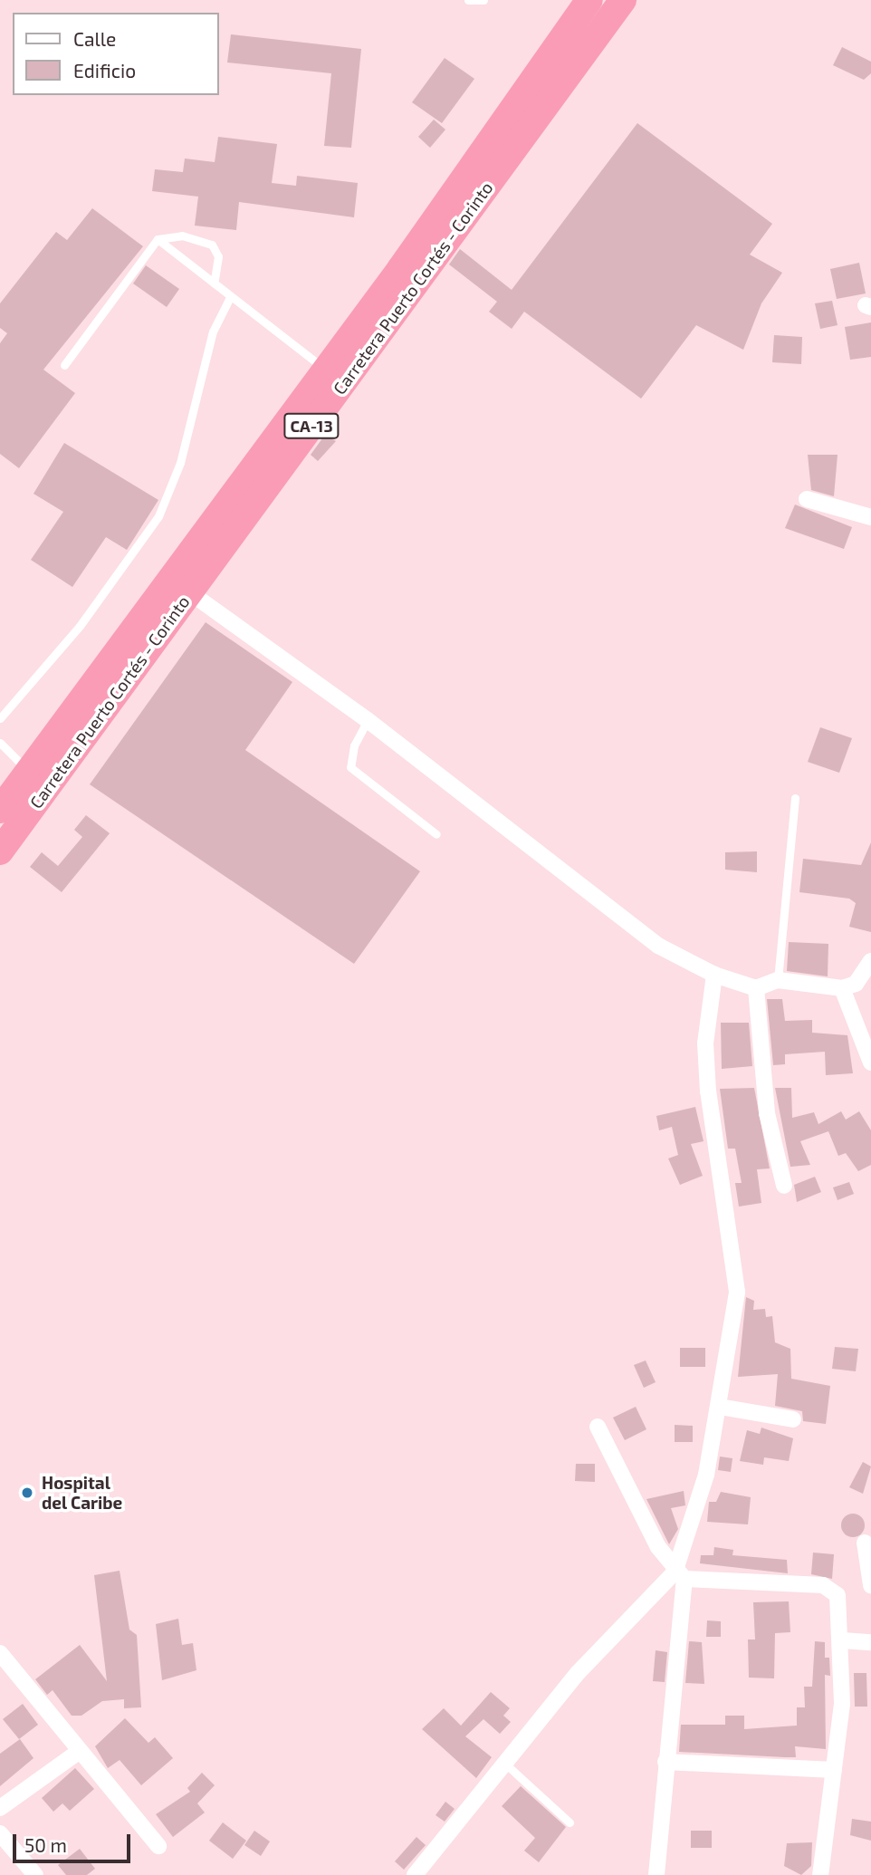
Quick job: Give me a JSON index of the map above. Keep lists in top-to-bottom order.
{
  "streets": {
    "highway": ["Carretera Puerto Cortés - Corinto", "CA-13"]
  },
  "places": ["Hospital del Caribe"],
  "legend": ["Calle", "Edificio"],
  "scale_bar": "50 m"
}
